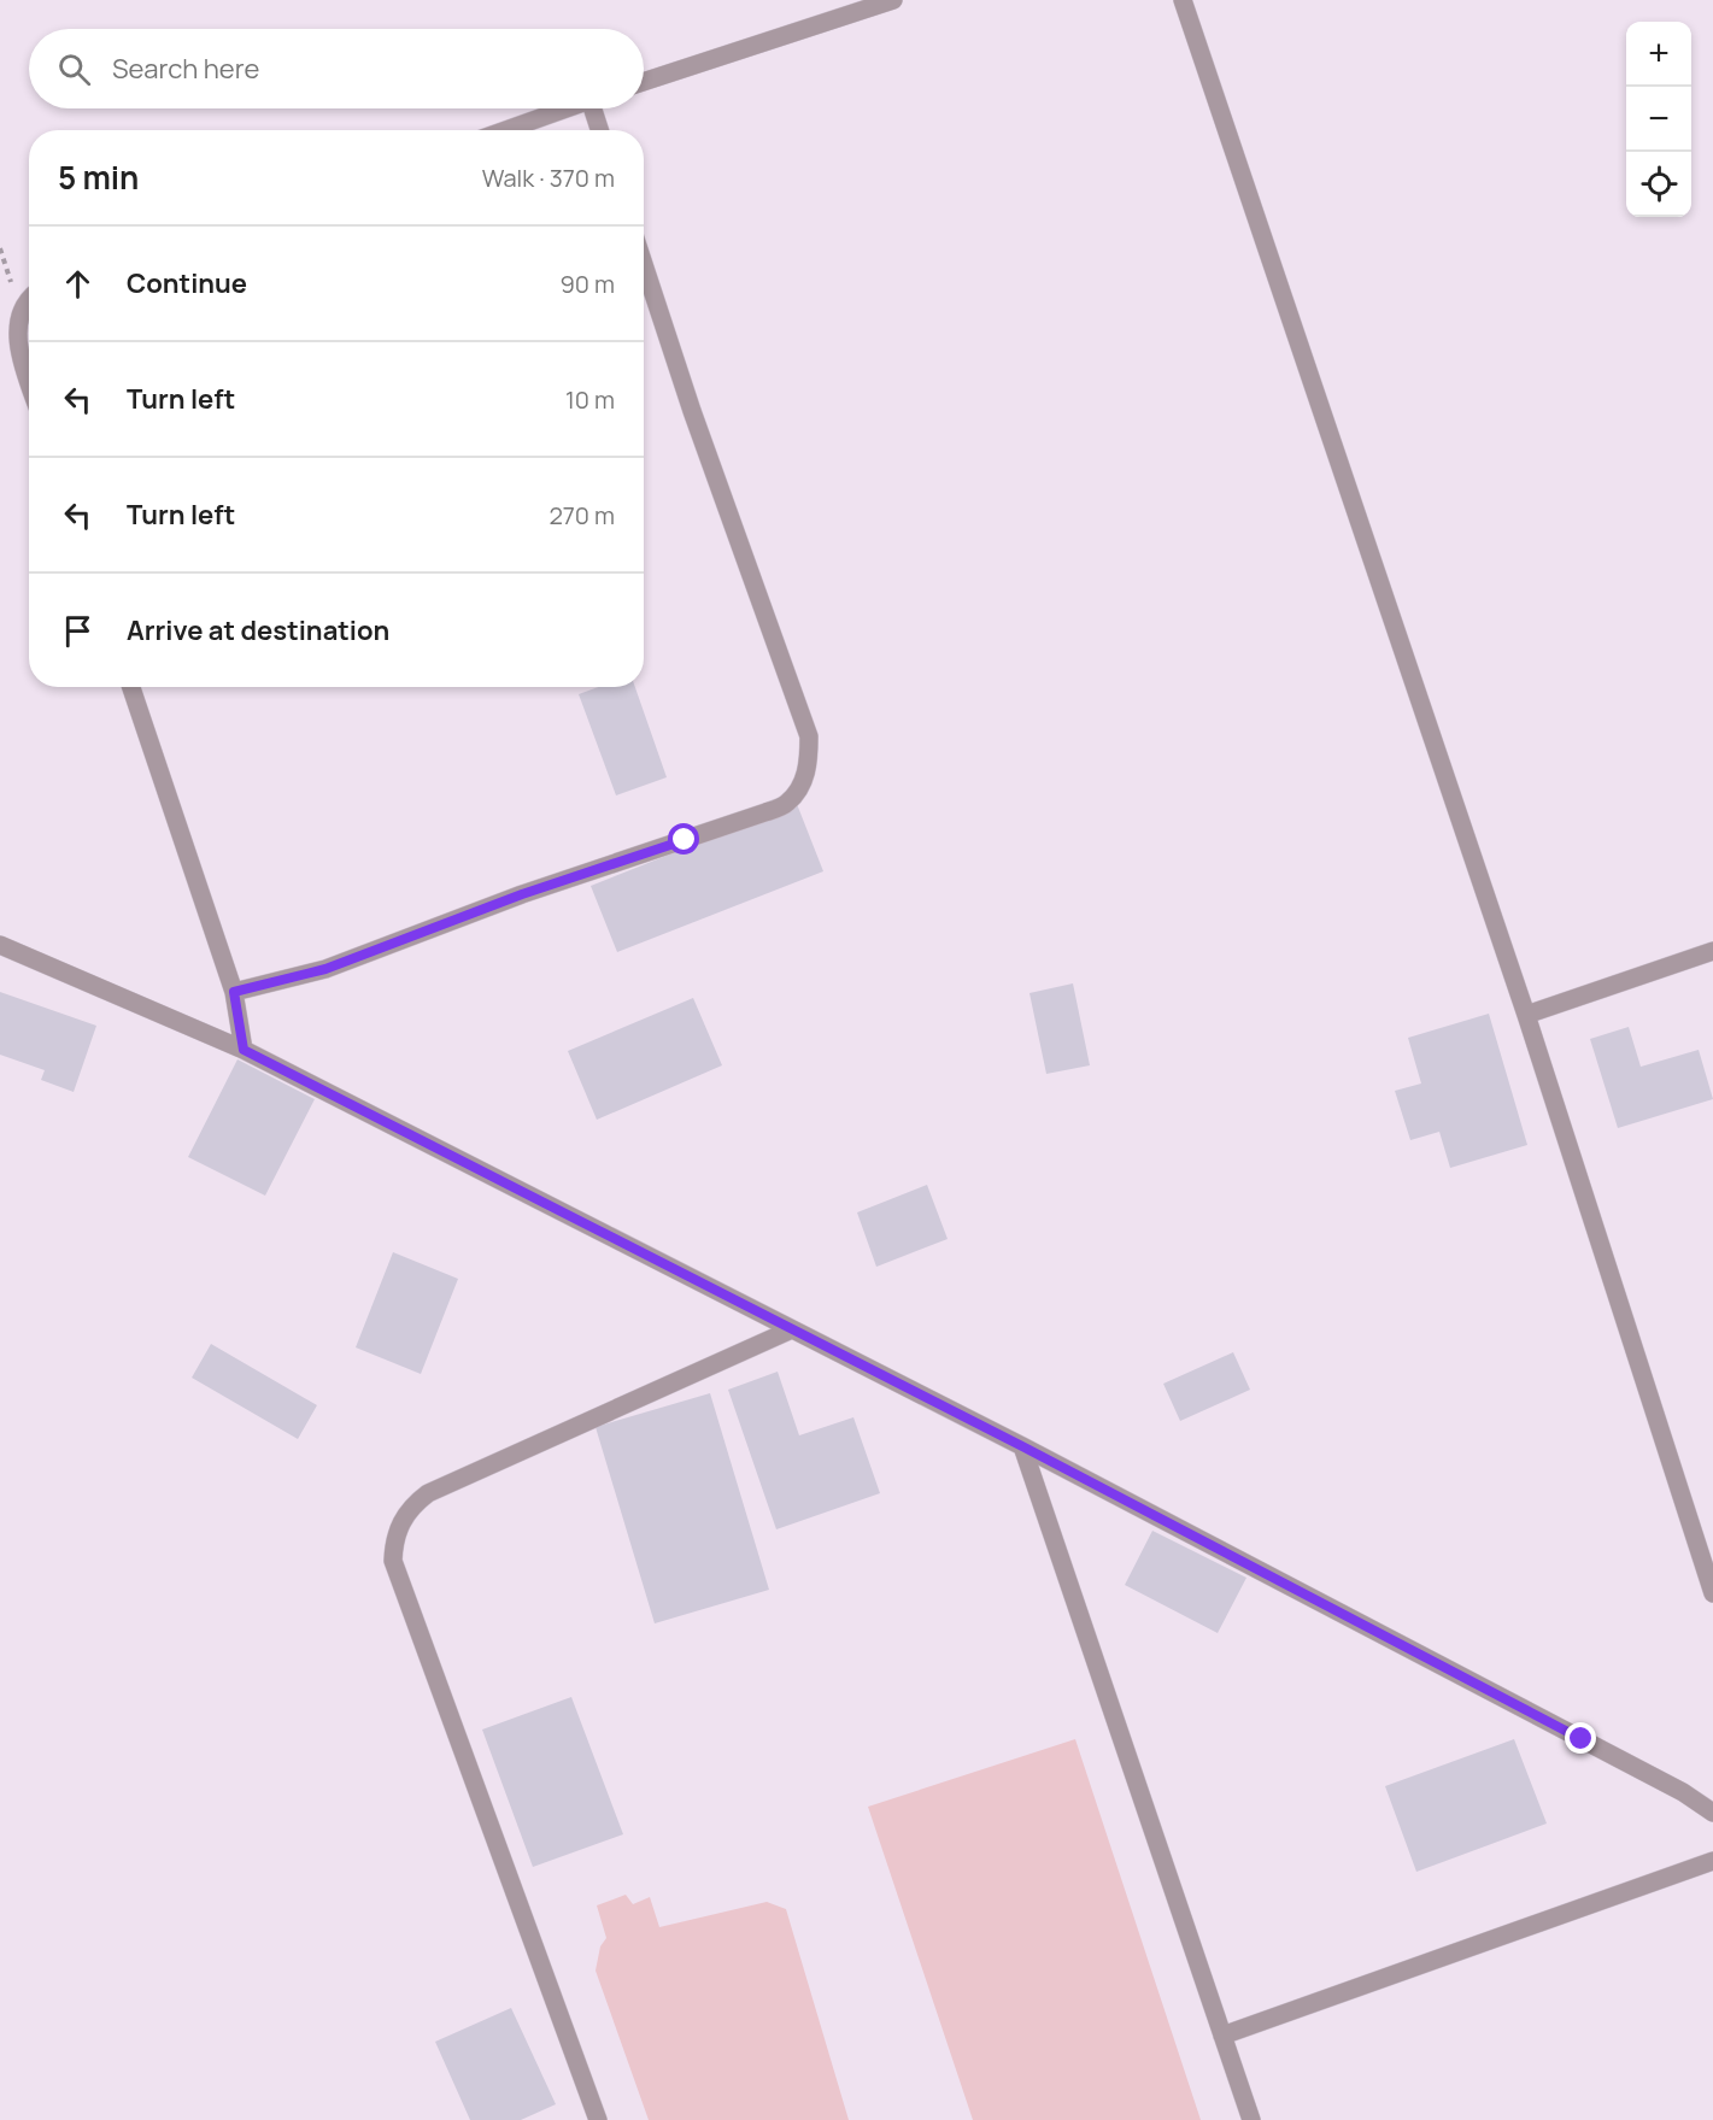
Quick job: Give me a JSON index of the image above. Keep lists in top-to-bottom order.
{
  "page": {
    "map_buttons": ["+", "−"],
    "search": "Search here",
    "heading": ["5 min", "Walk · 370 m"],
    "list": [
      ["Continue", "90 m"],
      ["Turn left", "10 m"],
      ["Turn left", "270 m"],
      "Arrive at destination"
    ]
  }
}
